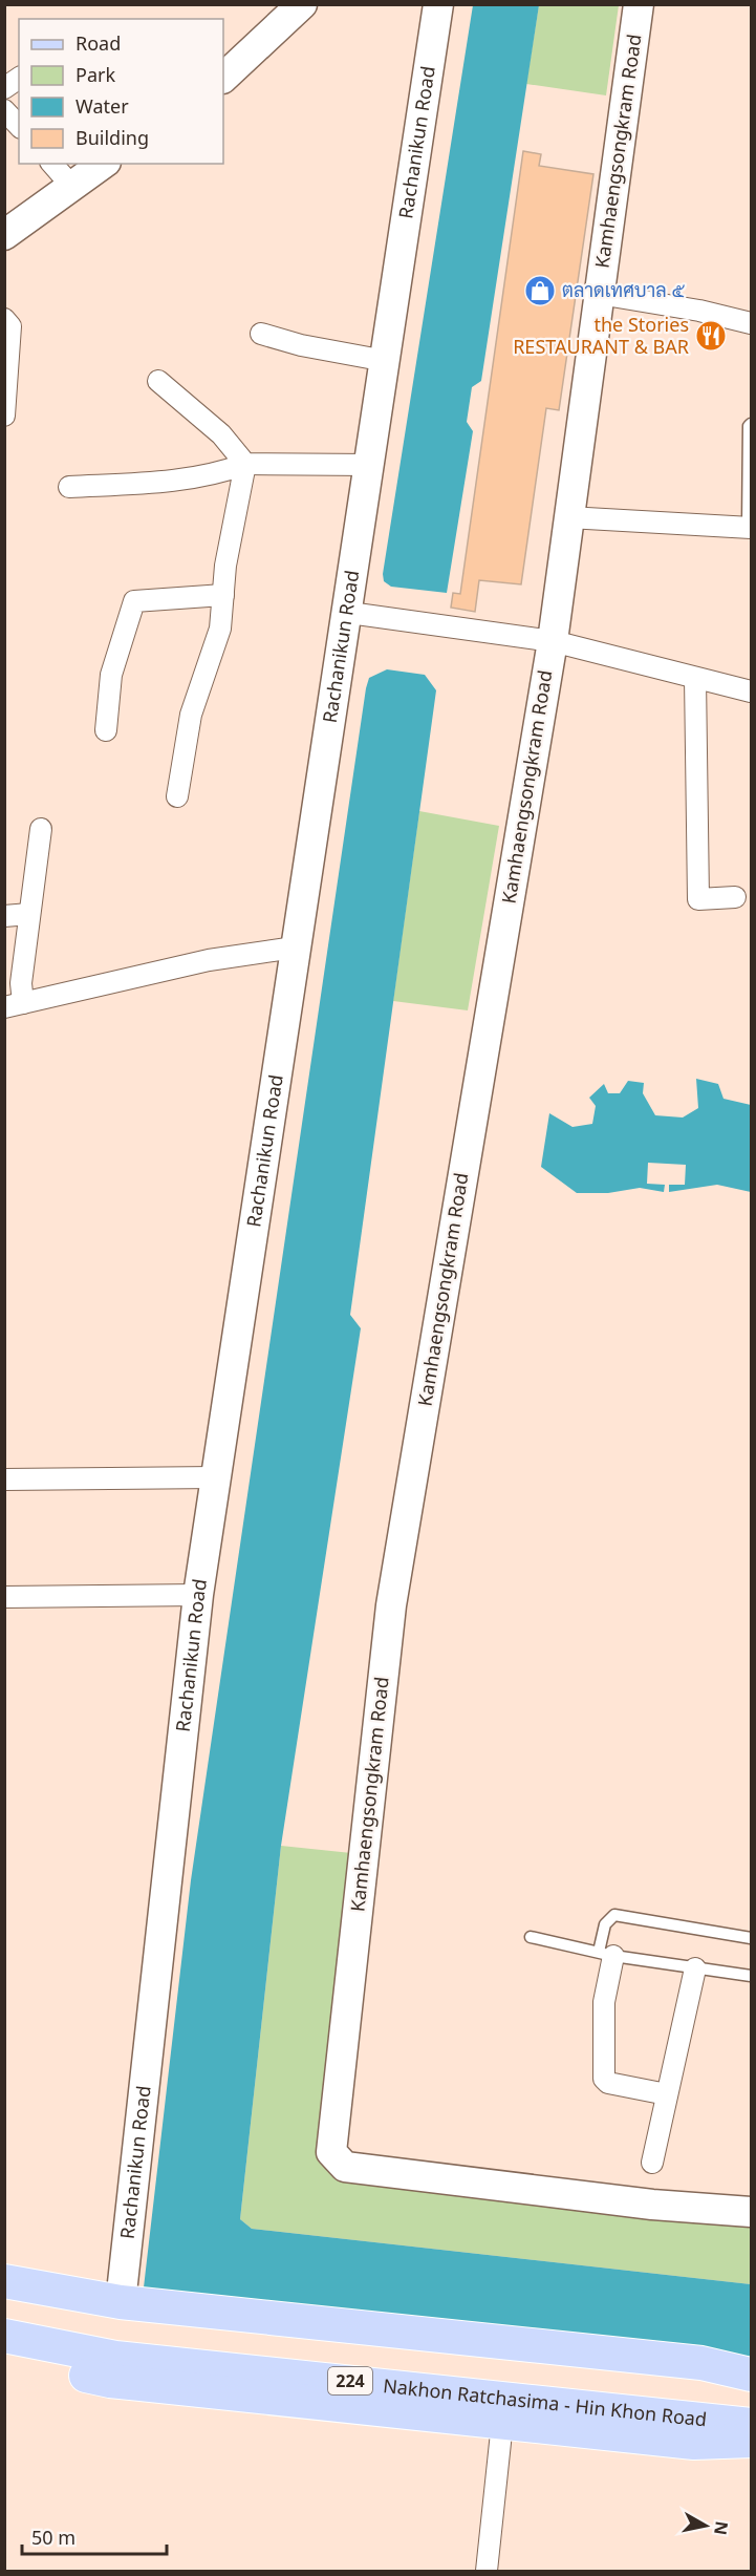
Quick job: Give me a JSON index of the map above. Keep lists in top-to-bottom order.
{
  "streets": {
    "main road": ["224", "Nakhon Ratchasima - Hin Khon Road"],
    "street": ["Rachanikun Road", "Kamhaengsongkram Road"]
  },
  "places": {
    "shop": ["ตลาดเทศบาล ๕"],
    "restaurant": ["the Stories RESTAURANT & BAR"]
  },
  "legend": [
    "Road",
    "Park",
    "Water",
    "Building"
  ],
  "scale_bar": "50 m",
  "north": "right"
}
